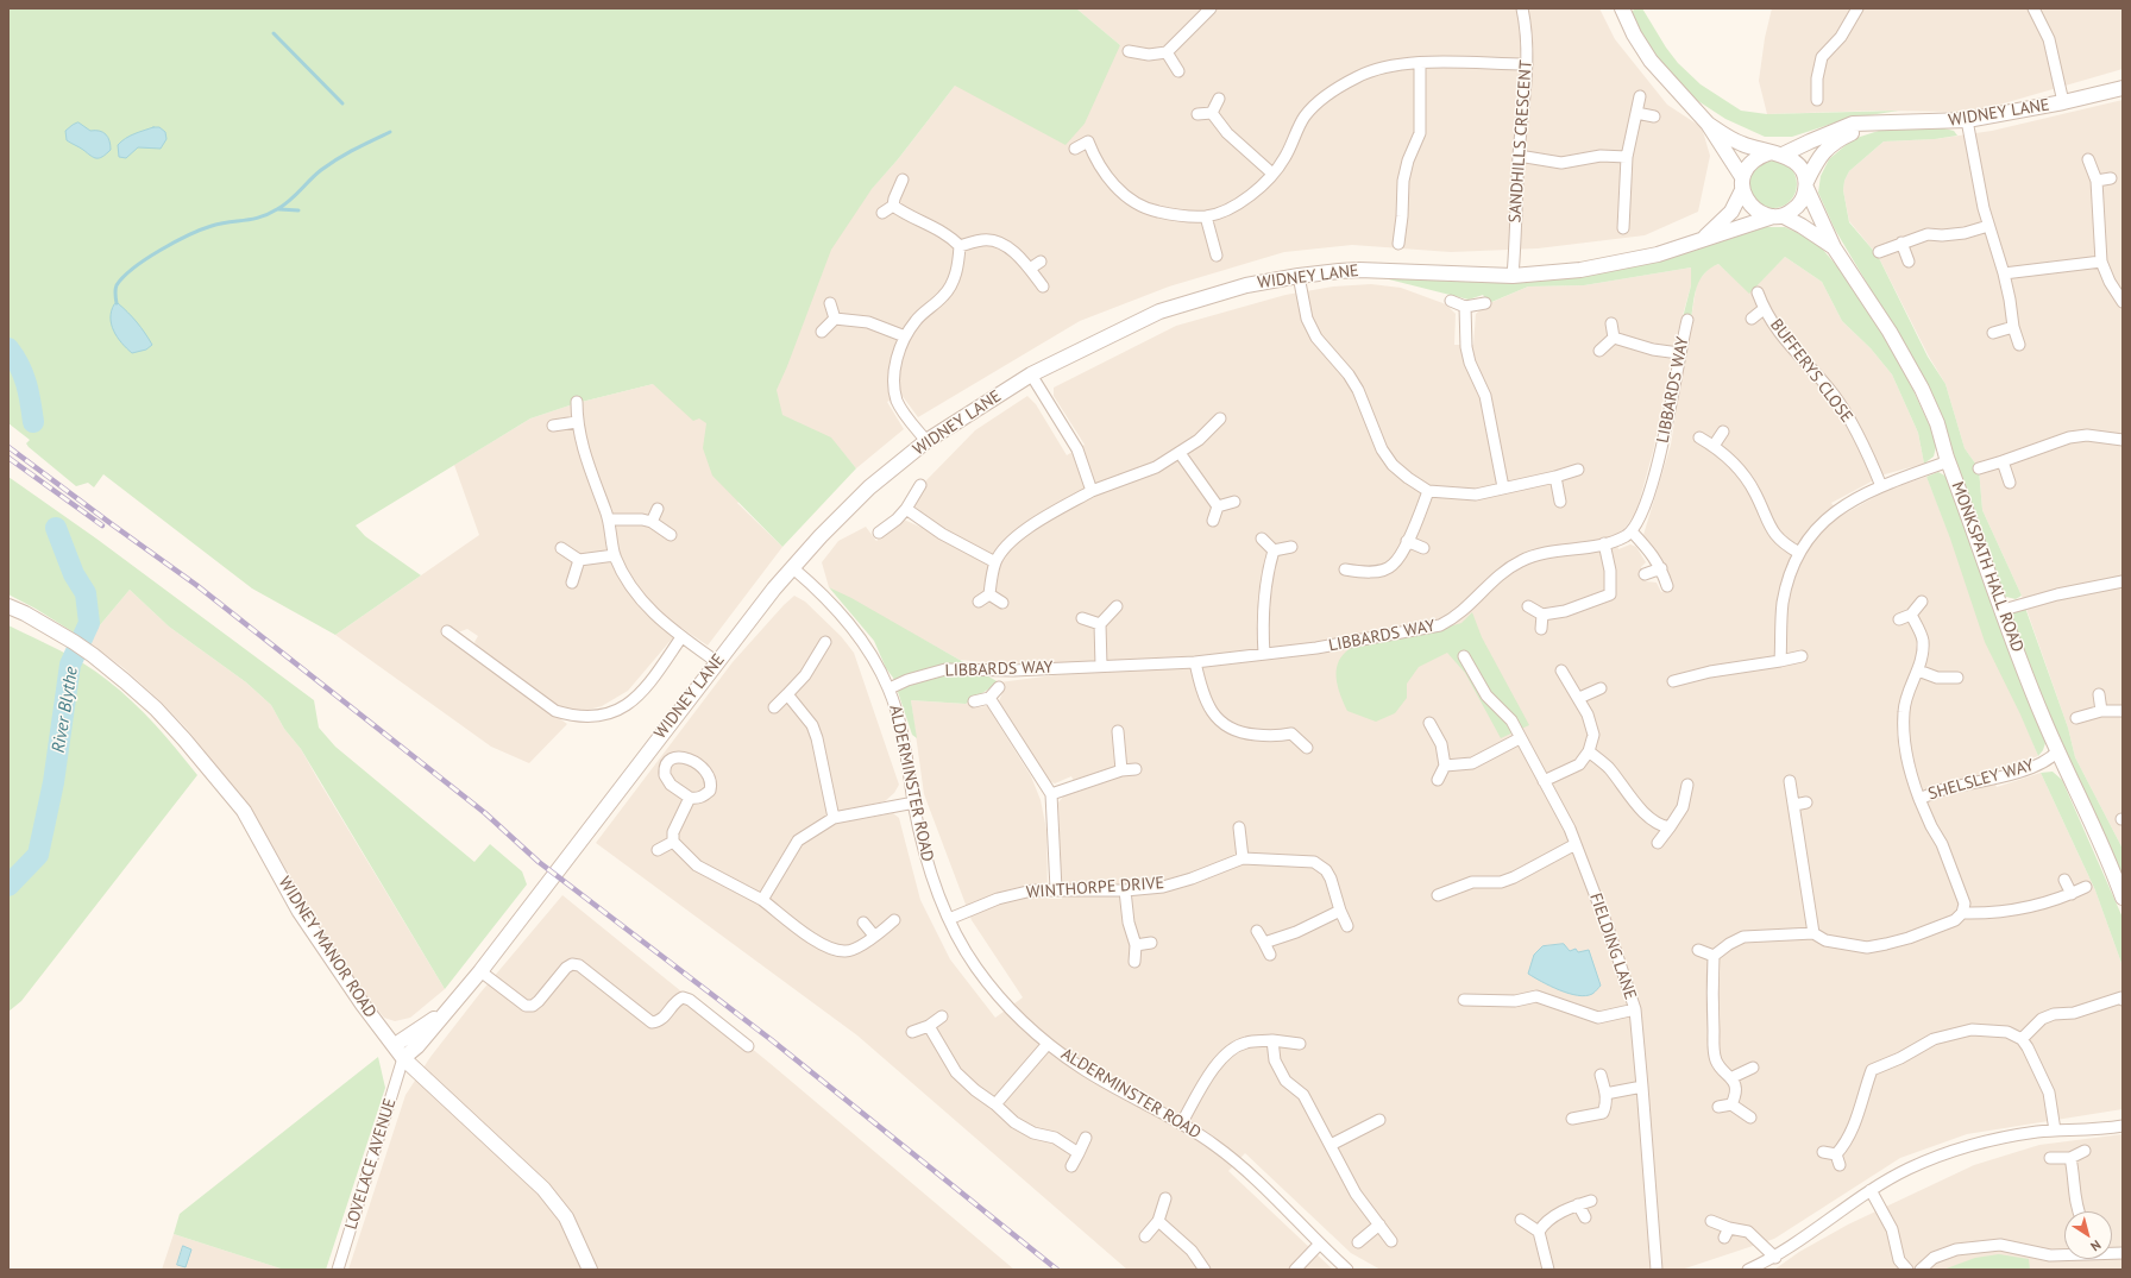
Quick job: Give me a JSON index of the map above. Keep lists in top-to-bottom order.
{
  "streets": {
    "street": [
      "WIDNEY LANE",
      "SANDHILLS CRESCENT",
      "BUFFERYS CLOSE",
      "LIBBARDS WAY",
      "MONKSPATH HALL ROAD",
      "SHELSLEY WAY",
      "ALDERMINSTER ROAD",
      "WINTHORPE DRIVE",
      "FIELDING LANE",
      "WIDNEY MANOR ROAD",
      "LOVELACE AVENUE"
    ]
  },
  "crossings": [
    ["WIDNEY LANE", "SANDHILLS CRESCENT"],
    ["WIDNEY LANE", "MONKSPATH HALL ROAD"],
    ["WIDNEY LANE", "ALDERMINSTER ROAD"],
    ["WIDNEY LANE", "WIDNEY MANOR ROAD"],
    ["WIDNEY LANE", "LOVELACE AVENUE"],
    ["LIBBARDS WAY", "ALDERMINSTER ROAD"],
    ["MONKSPATH HALL ROAD", "SHELSLEY WAY"],
    ["ALDERMINSTER ROAD", "WINTHORPE DRIVE"],
    ["WIDNEY MANOR ROAD", "LOVELACE AVENUE"]
  ],
  "water": ["River Blythe"],
  "north": "bottom right"
}
